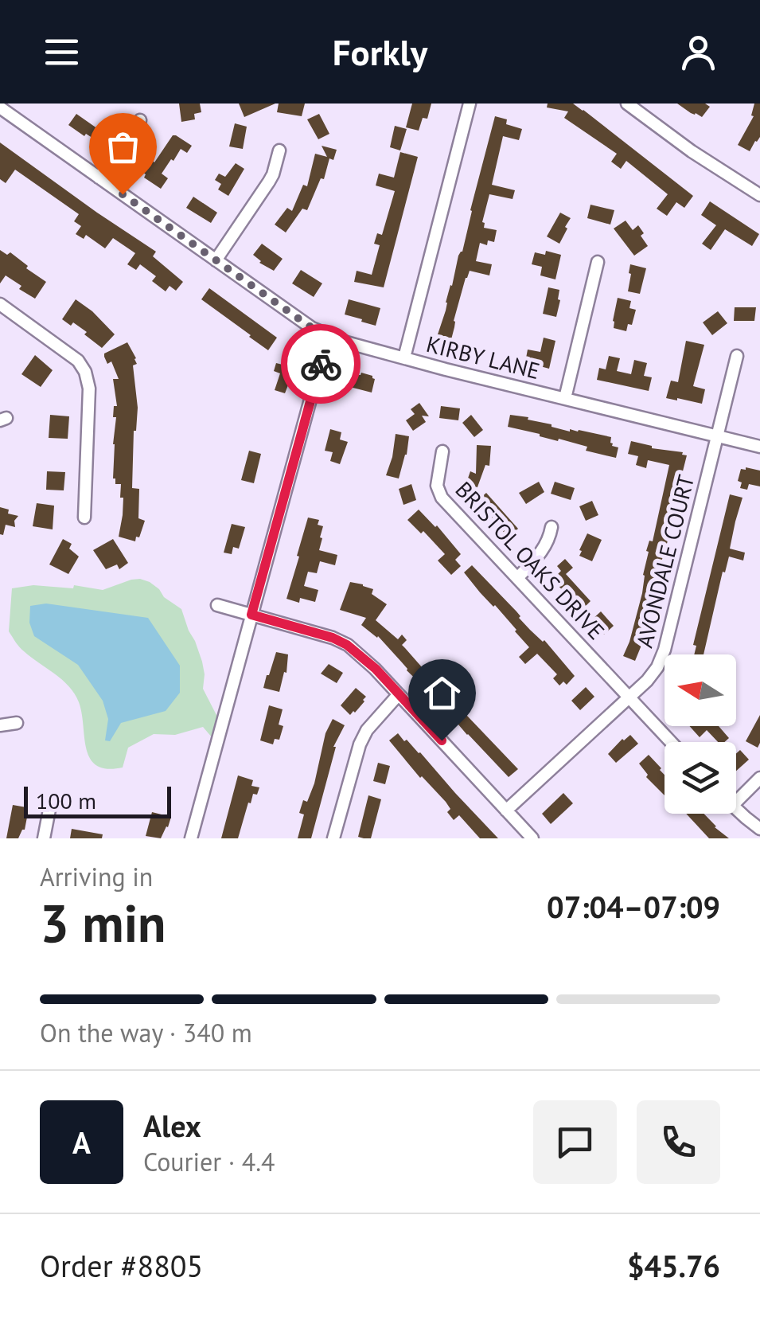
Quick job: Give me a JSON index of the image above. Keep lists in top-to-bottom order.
{
  "streets": {
    "street": ["KIRBY LANE", "BRISTOL OAKS DRIVE", "AVONDALE COURT"]
  },
  "crossings": [
    ["KIRBY LANE", "AVONDALE COURT"],
    ["BRISTOL OAKS DRIVE", "AVONDALE COURT"]
  ],
  "scale_bar": "100 m",
  "north": "left",
  "page": {
    "header": "Forkly",
    "scale": "100 m",
    "heading": ["3 min", "Arriving in", "07:04–07:09"],
    "panel": [
      "Alex",
      "Courier · 4.4",
      "Order #8805",
      "$45.76"
    ],
    "bar": "On the way · 340 m",
    "round": "A"
  }
}
